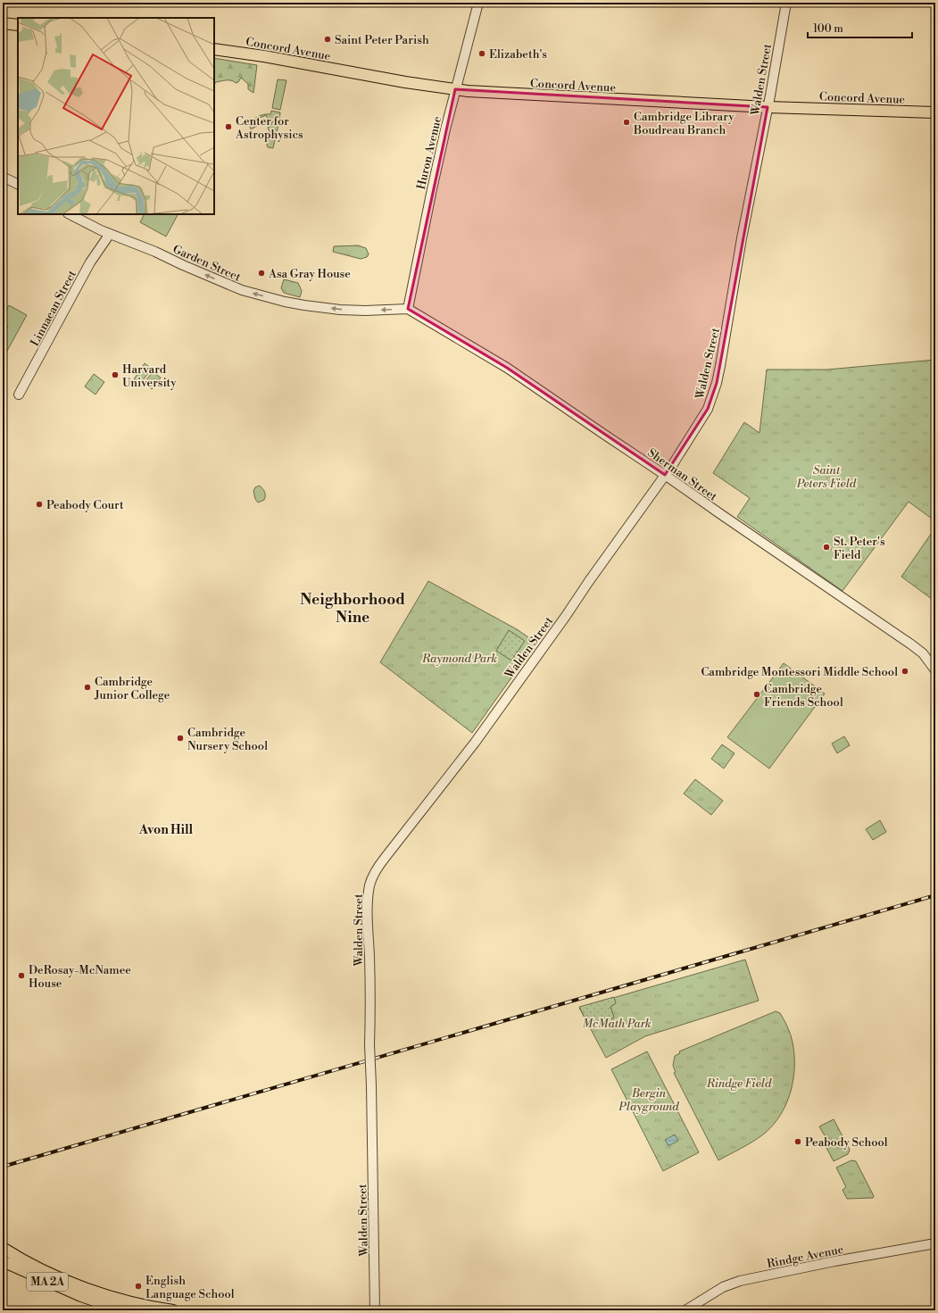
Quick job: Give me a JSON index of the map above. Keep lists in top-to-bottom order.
{
  "streets": {
    "main road": ["Concord Avenue", "MA 2A"],
    "street": [
      "Walden Street",
      "Huron Avenue",
      "Garden Street",
      "Linnaean Street",
      "Sherman Street",
      "Rindge Avenue"
    ]
  },
  "crossings": [
    ["Concord Avenue", "Walden Street"],
    ["Concord Avenue", "Huron Avenue"],
    ["Walden Street", "Sherman Street"],
    ["Huron Avenue", "Garden Street"],
    ["Huron Avenue", "Sherman Street"],
    ["Garden Street", "Linnaean Street"],
    ["Garden Street", "Sherman Street"]
  ],
  "one_way": ["Garden Street"],
  "districts": ["Neighborhood Nine", "Avon Hill"],
  "parks": [
    "Saint Peters Field",
    "Raymond Park",
    "McMath Park",
    "Rindge Field",
    "Bergin Playground"
  ],
  "places": [
    "Saint Peter Parish",
    "Elizabeth's",
    "Cambridge Library Boudreau Branch",
    "Center for Astrophysics",
    "Asa Gray House",
    "Harvard University",
    "Peabody Court",
    "St. Peter's Field",
    "Cambridge Montessori Middle School",
    "Cambridge Junior College",
    "Cambridge Friends School",
    "Cambridge Nursery School",
    "DeRosay-McNamee House",
    "Peabody School",
    "English Language School"
  ],
  "scale_bar": "100 m"
}
